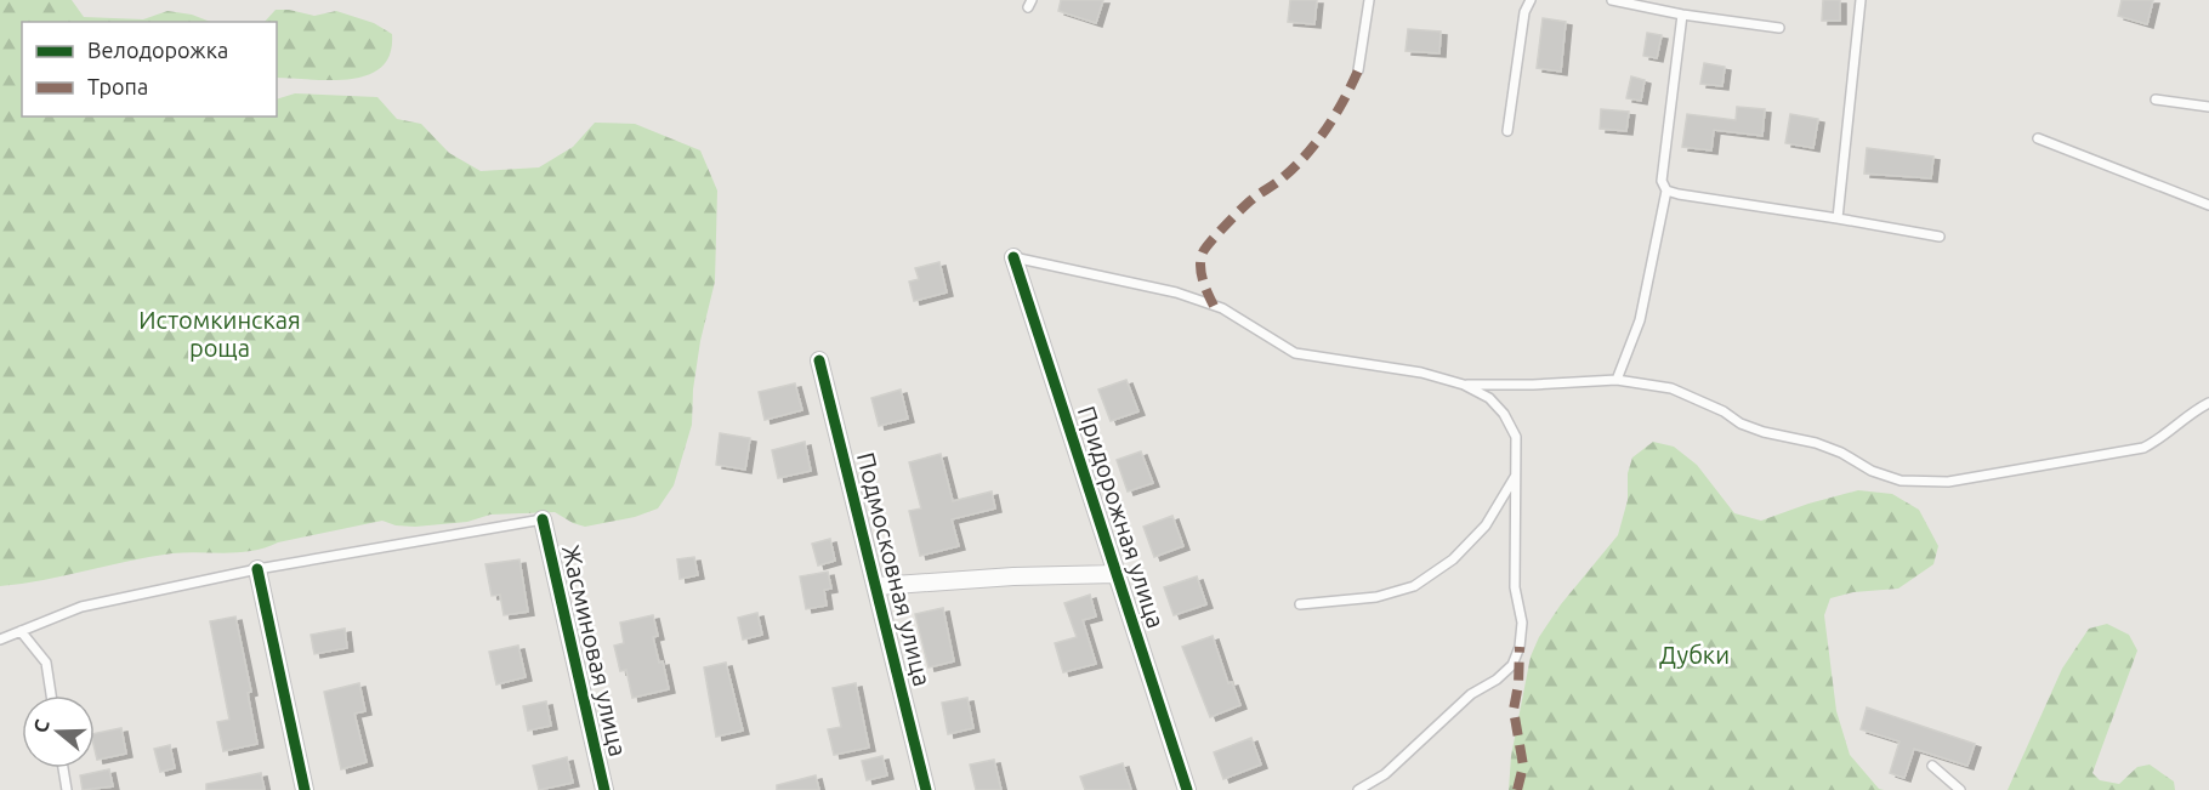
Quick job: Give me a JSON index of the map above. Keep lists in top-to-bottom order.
{
  "streets": {
    "street": ["Придорожная улица", "Подмосковная улица", "Жасминовая улица"]
  },
  "parks": ["Истомкинская роща", "Дубки"],
  "legend": ["Велодорожка", "Тропа"],
  "north": "left"
}
